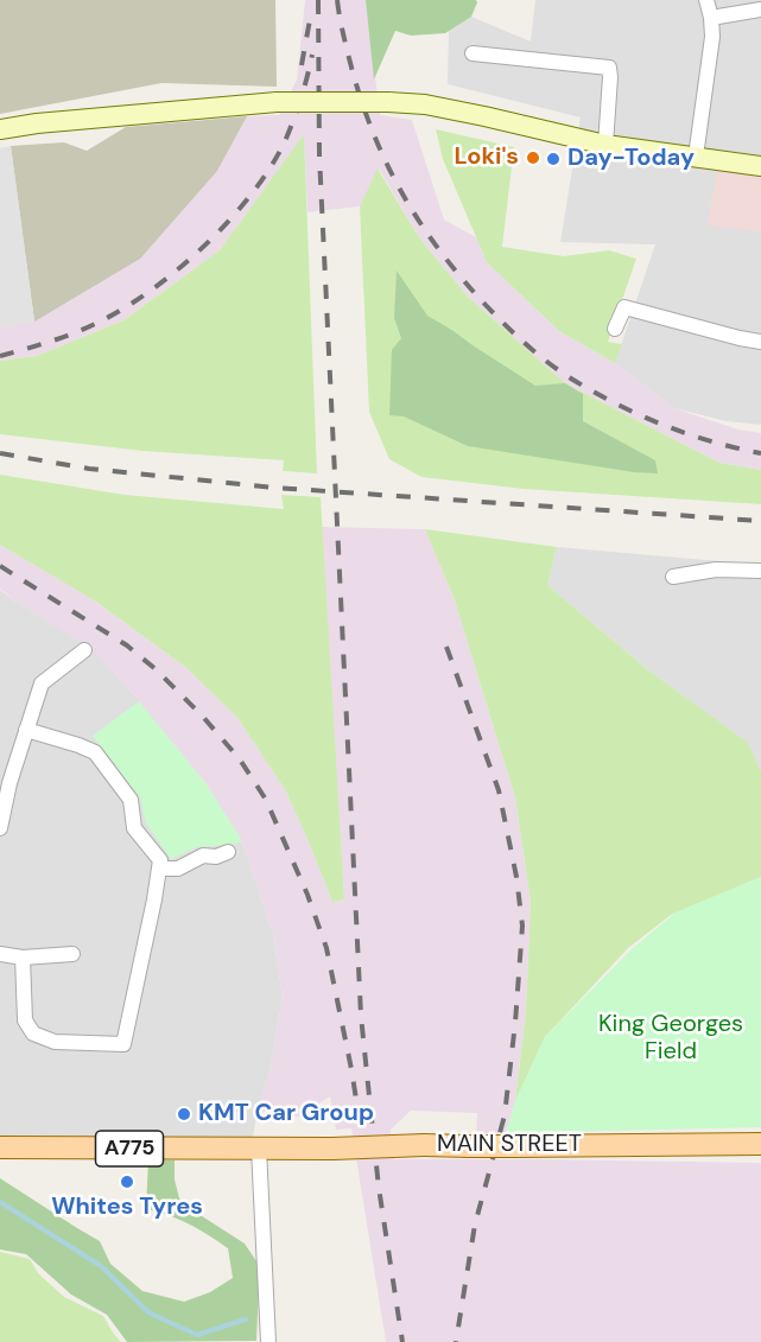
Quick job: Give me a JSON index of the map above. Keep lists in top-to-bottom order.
{
  "streets": {
    "main road": ["MAIN STREET", "A775"]
  },
  "crossings": [
    ["MAIN STREET", "A775"]
  ],
  "parks": ["King Georges Field"],
  "places": [
    "Loki's",
    "Day-Today",
    "KMT Car Group",
    "Whites Tyres"
  ]
}
